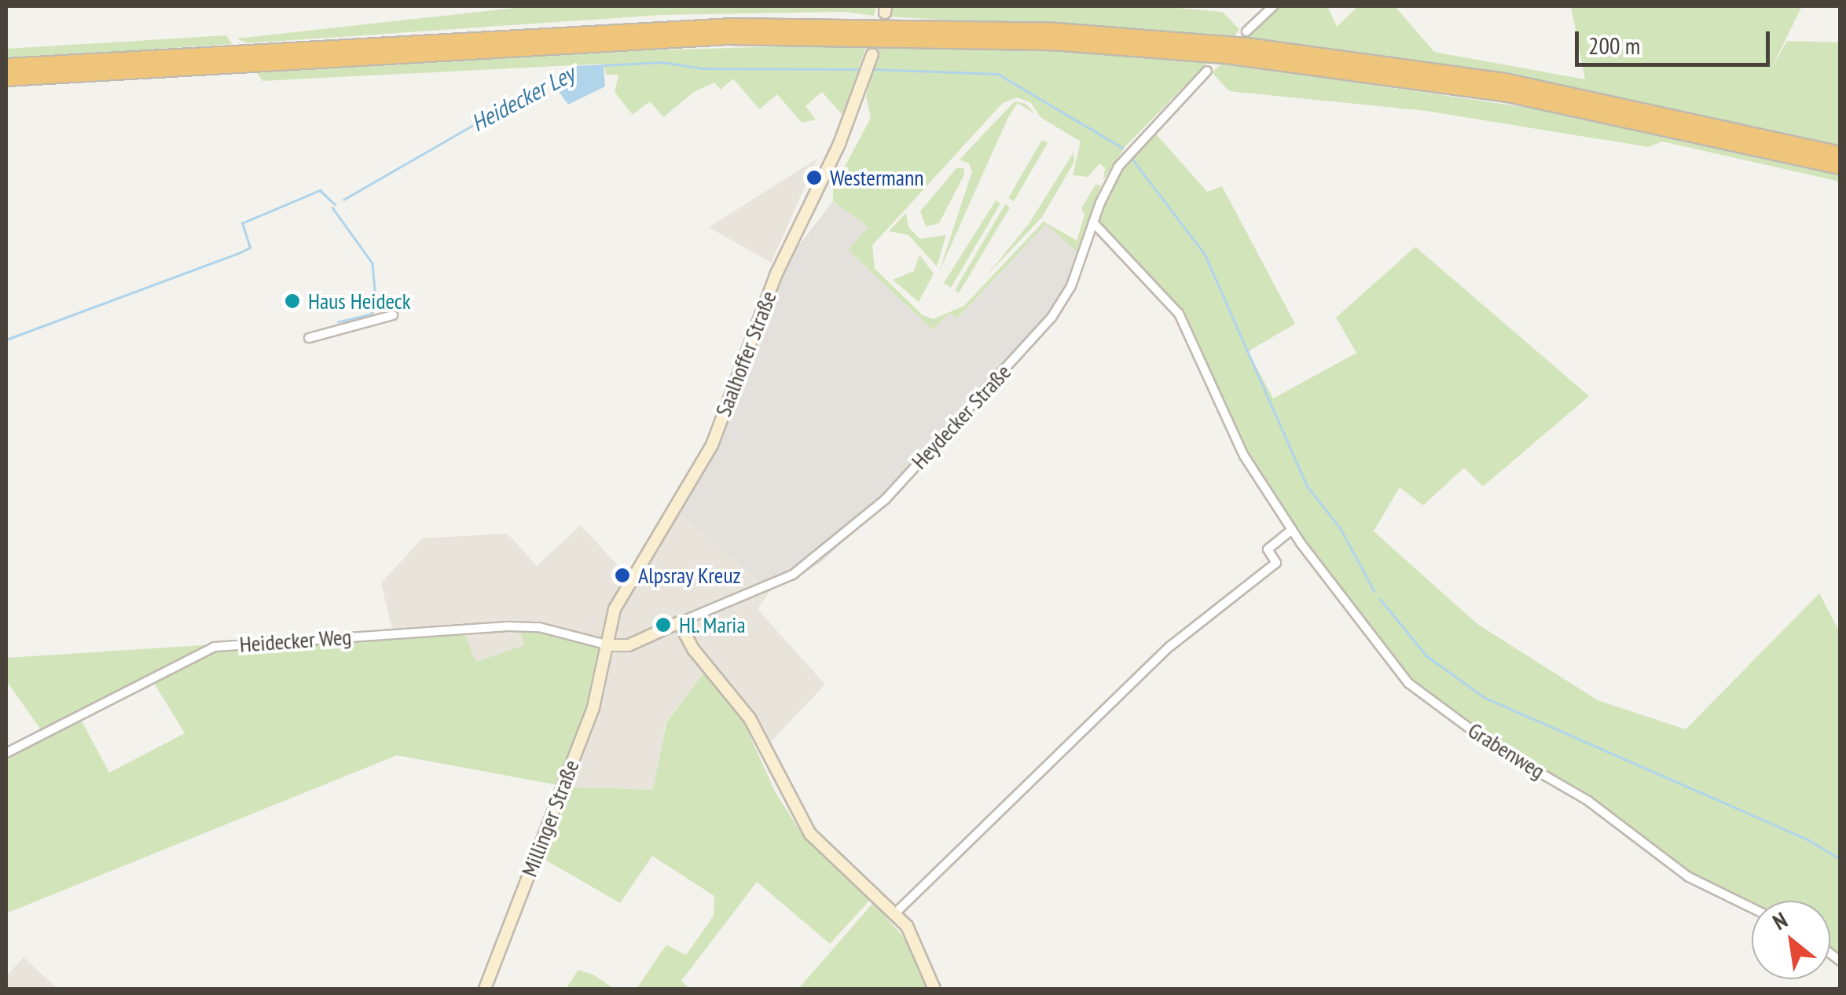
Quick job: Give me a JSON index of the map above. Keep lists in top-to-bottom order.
{
  "streets": {
    "street": [
      "Saalhoffer Straße",
      "Heydecker Straße",
      "Heidecker Weg",
      "Grabenweg",
      "Millinger Straße"
    ]
  },
  "crossings": [
    ["Saalhoffer Straße", "Heydecker Straße"],
    ["Saalhoffer Straße", "Heidecker Weg"],
    ["Saalhoffer Straße", "Millinger Straße"],
    ["Heydecker Straße", "Heidecker Weg"],
    ["Heydecker Straße", "Grabenweg"],
    ["Heydecker Straße", "Millinger Straße"],
    ["Heidecker Weg", "Millinger Straße"]
  ],
  "water": ["Heidecker Ley"],
  "places": [
    "Westermann",
    "Haus Heideck",
    "Alpsray Kreuz",
    "Hl. Maria"
  ],
  "scale_bar": "200 m",
  "north": "top left"
}
